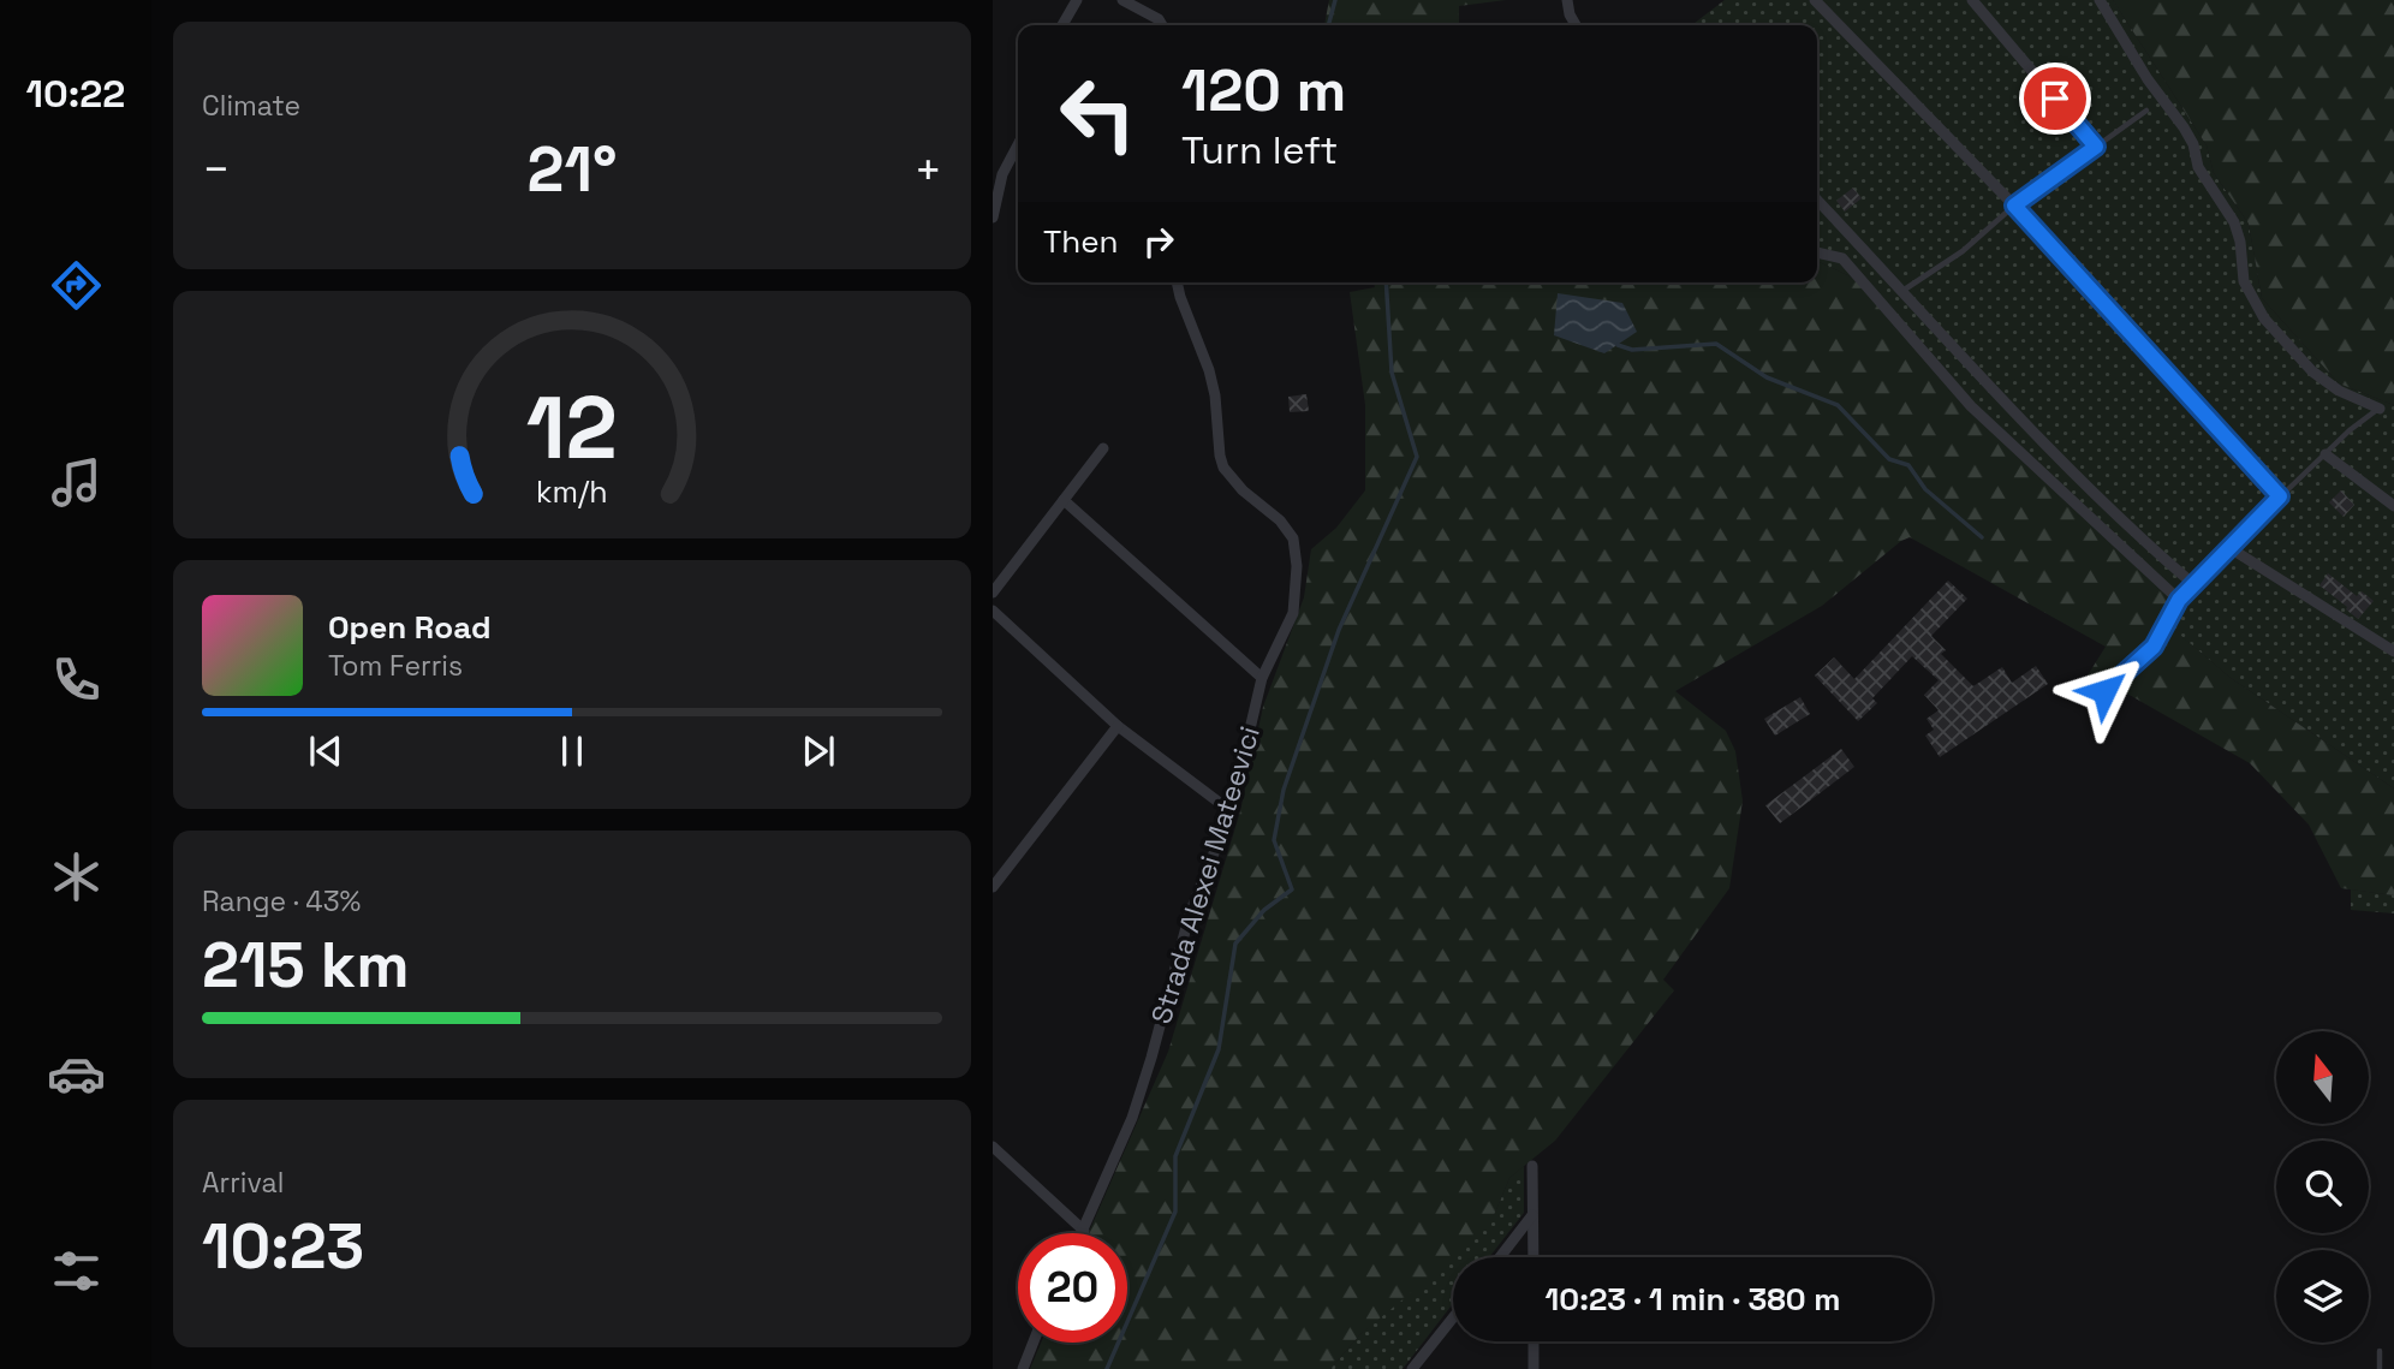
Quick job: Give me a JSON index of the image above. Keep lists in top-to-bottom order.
{
  "streets": {
    "street": ["Strada Alexei Mateevici"]
  },
  "north": "top",
  "page": {
    "tabs": "10:22",
    "tile": [
      "Climate",
      ["Range · 43%", "215 km"],
      ["Arrival", "10:23"]
    ],
    "turn": ["120 m", "Turn left"],
    "heat": ["−", "21°", "+"],
    "then": "Then",
    "song": ["Open Road", "Tom Ferris"],
    "limit": "20",
    "trip": "10:23 · 1 min · 380 m",
    "gauge": ["12", "km/h"]
  }
}
